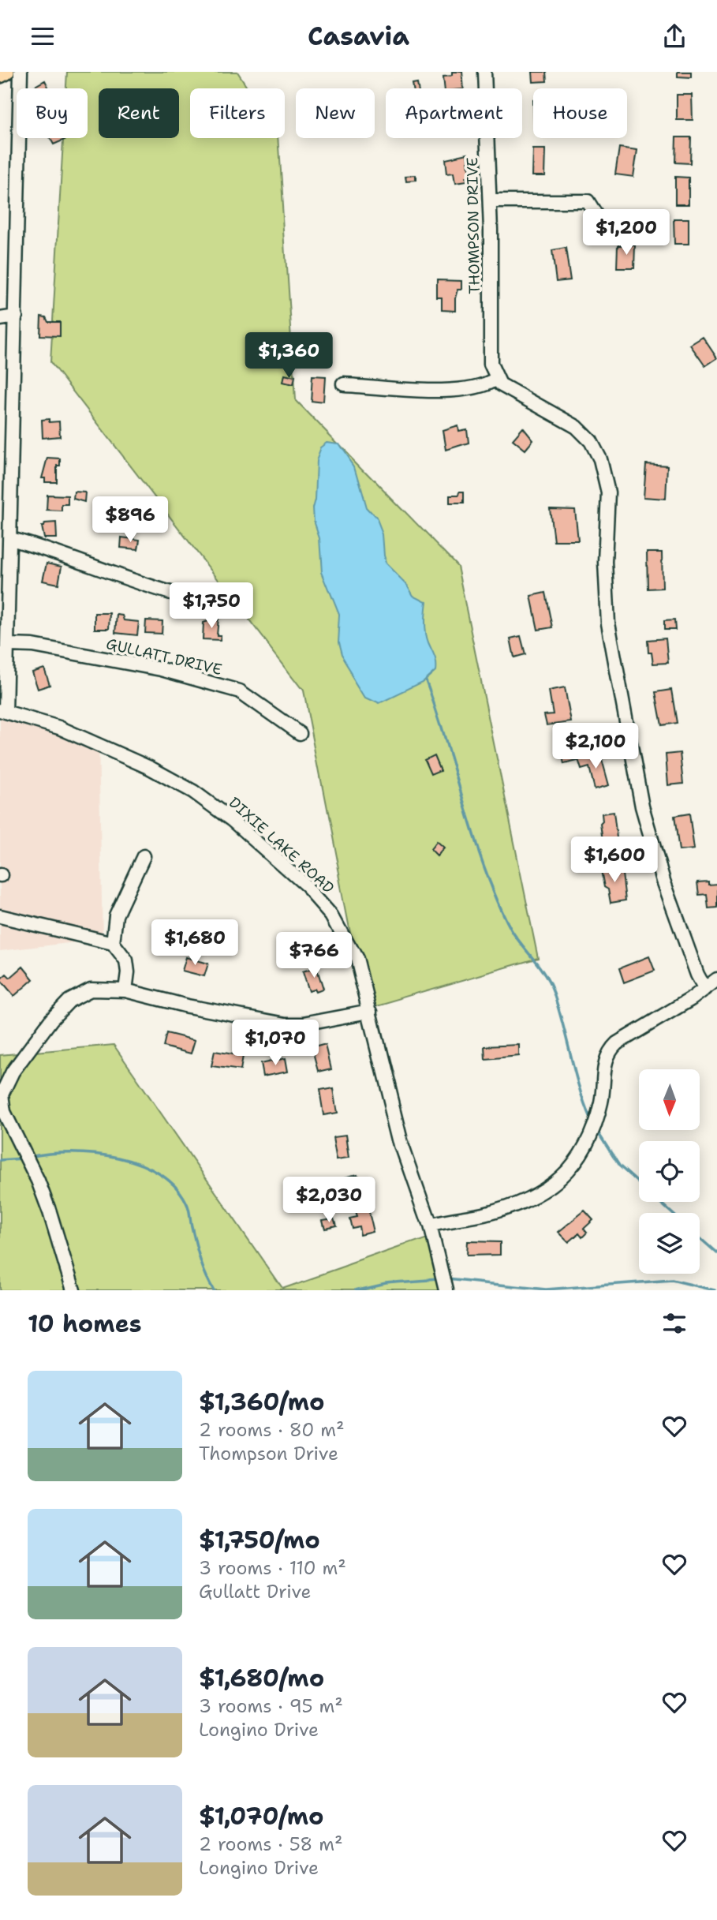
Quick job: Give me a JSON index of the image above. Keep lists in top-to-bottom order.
{
  "streets": {
    "street": ["THOMPSON DRIVE", "GULLATT DRIVE", "DIXIE LAKE ROAD"]
  },
  "north": "bottom",
  "page": {
    "header": "Casavia",
    "chip": [
      "Buy",
      "Rent",
      "Filters",
      "New",
      "Apartment",
      "House"
    ],
    "price": [
      "$1,200",
      "$1,360",
      "$896",
      "$1,750",
      "$2,100",
      "$1,600",
      "$1,680",
      "$766",
      "$1,070",
      "$2,030"
    ],
    "heading": "10 homes",
    "list": [
      {
        "name": "$1,360/mo",
        "note": "2 rooms · 80 m² · Thompson Drive"
      },
      {
        "name": "$1,750/mo",
        "note": "3 rooms · 110 m² · Gullatt Drive"
      },
      {
        "name": "$1,680/mo",
        "note": "3 rooms · 95 m² · Longino Drive"
      },
      {
        "name": "$1,070/mo",
        "note": "2 rooms · 58 m² · Longino Drive"
      }
    ]
  }
}
